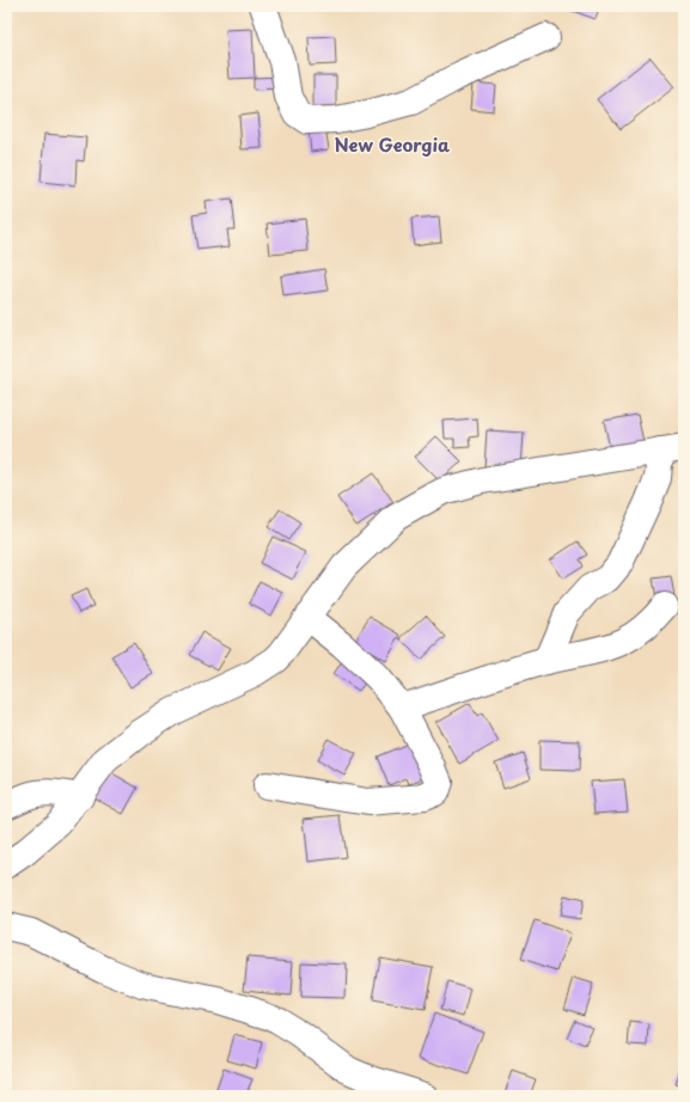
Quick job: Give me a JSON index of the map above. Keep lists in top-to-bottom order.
{
  "districts": ["New Georgia"]
}
